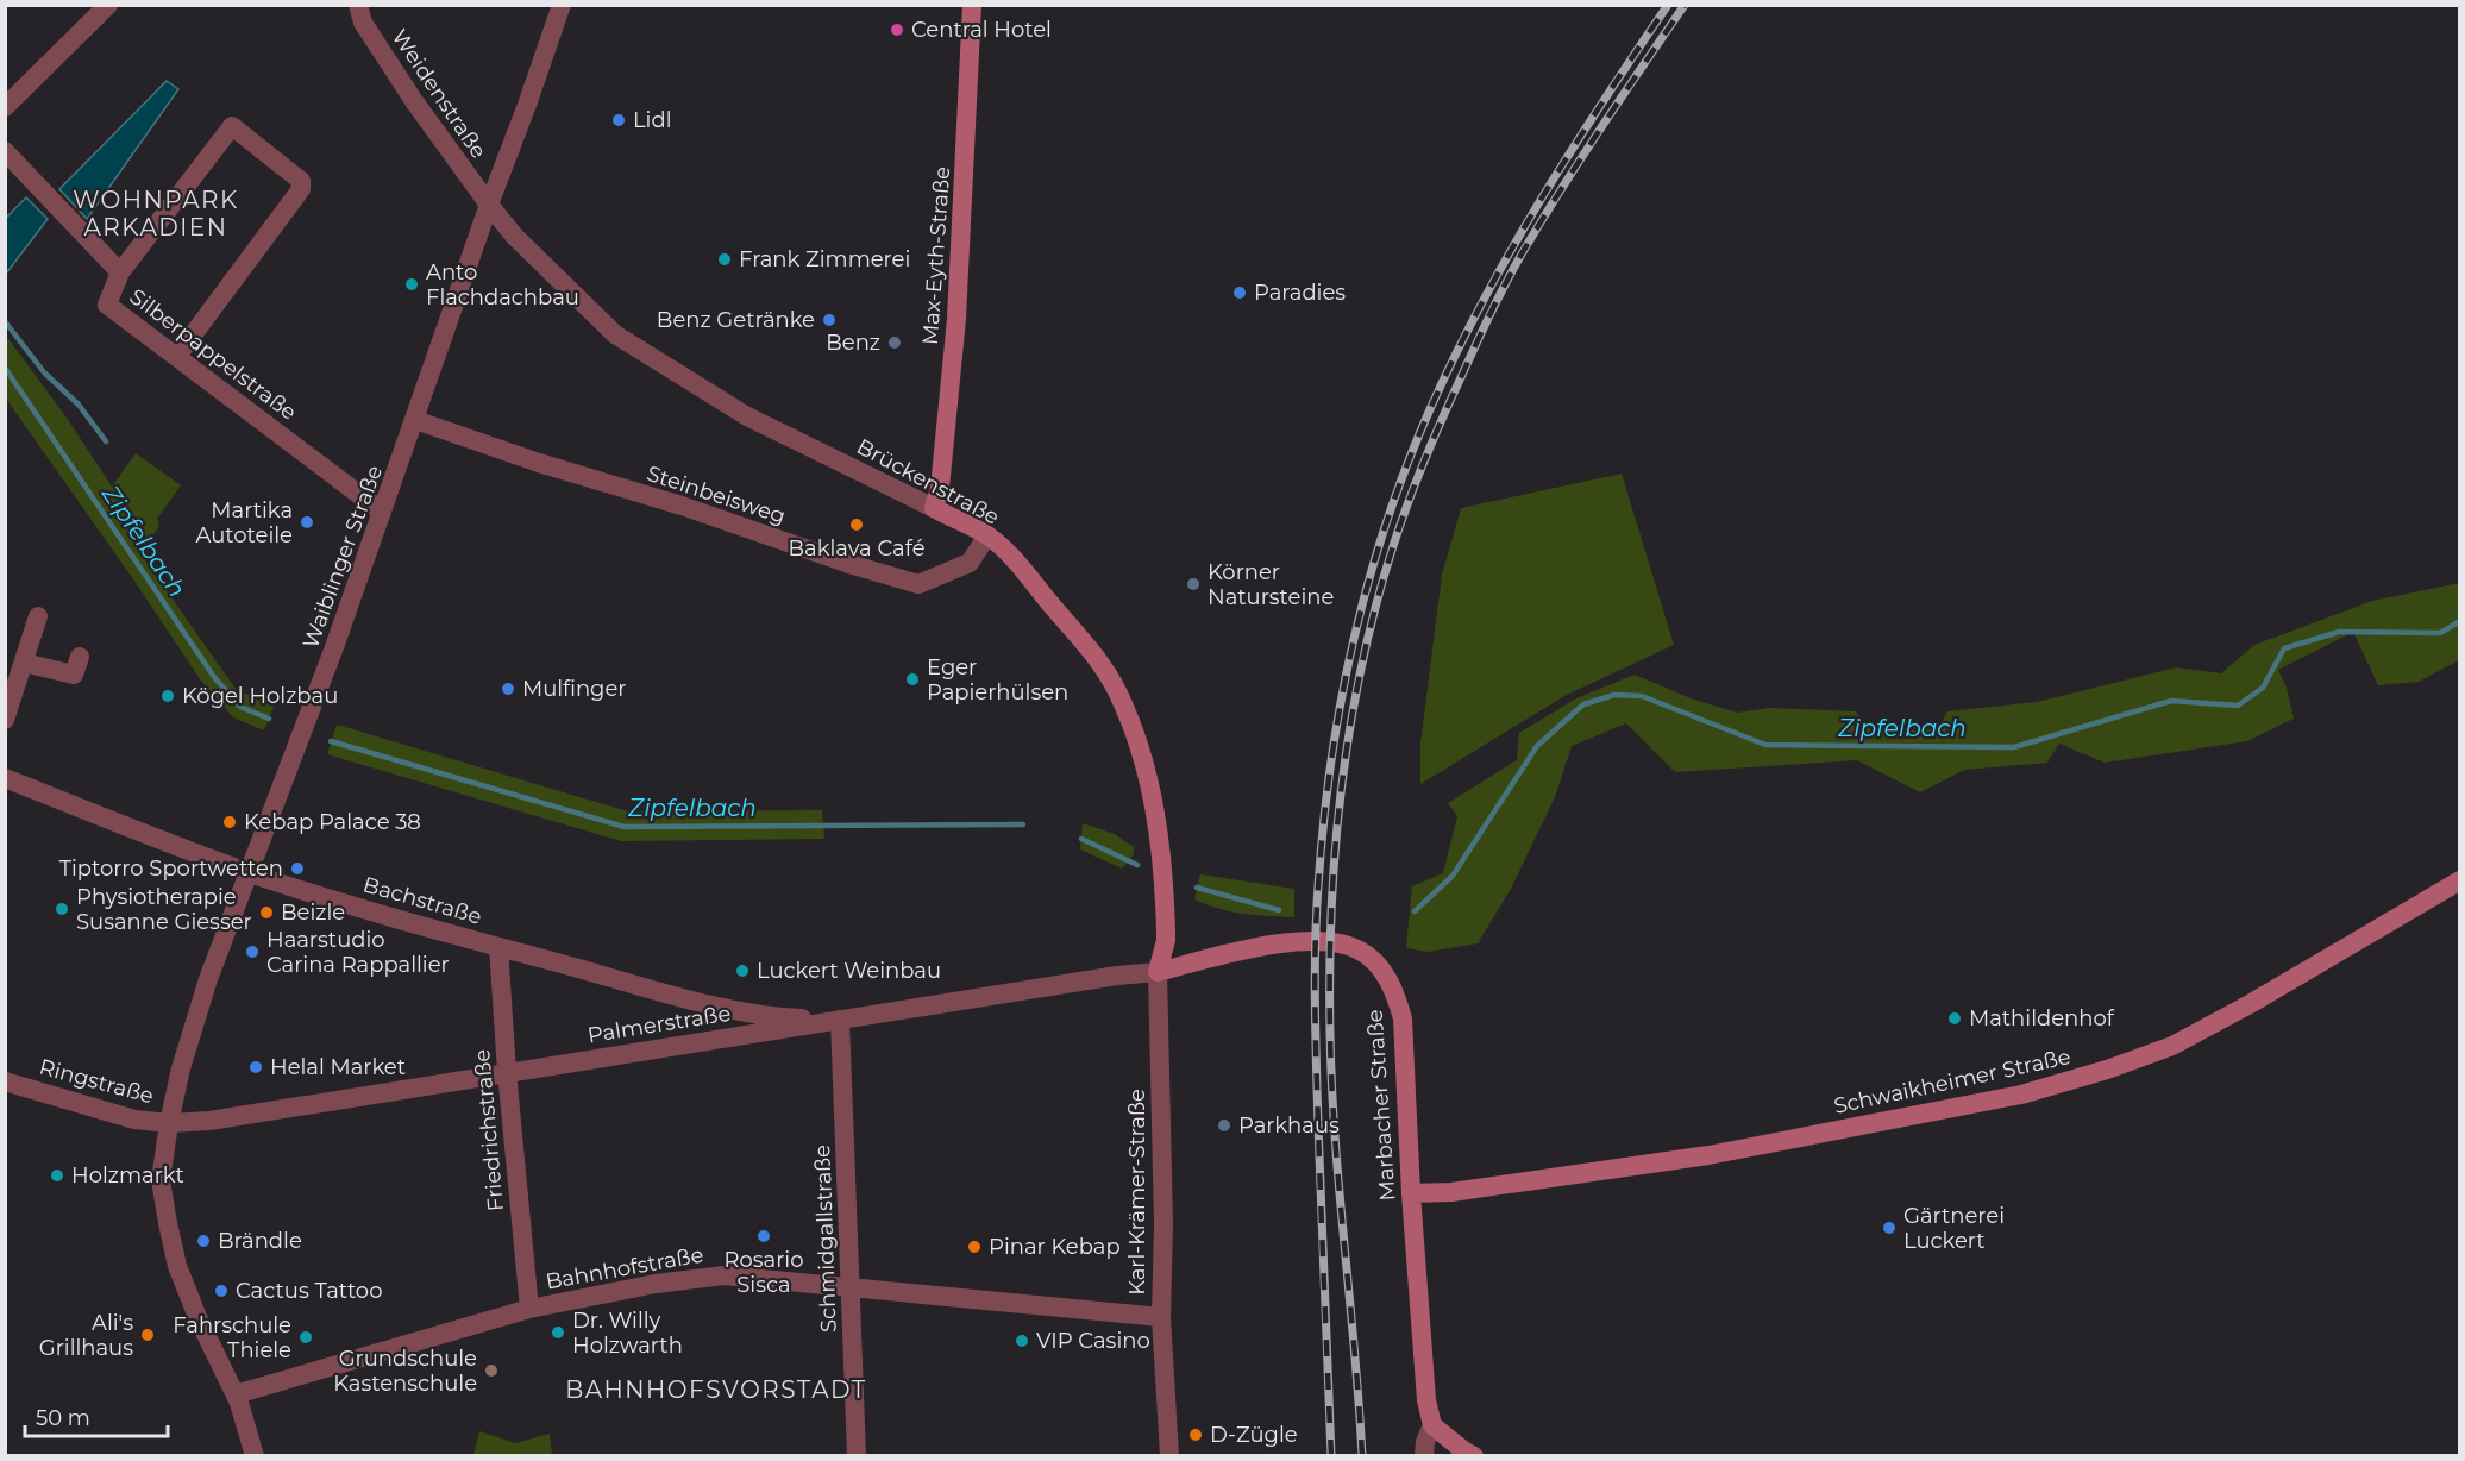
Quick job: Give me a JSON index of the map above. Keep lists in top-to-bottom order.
{
  "streets": {
    "main road": [
      "Max-Eyth-Straße",
      "Brückenstraße",
      "Schwaikheimer Straße",
      "Marbacher Straße"
    ],
    "street": [
      "Weidenstraße",
      "Silberpappelstraße",
      "Steinbeisweg",
      "Waiblinger Straße",
      "Bachstraße",
      "Palmerstraße",
      "Ringstraße",
      "Friedrichstraße",
      "Karl-Krämer-Straße",
      "Schmidgallstraße",
      "Bahnhofstraße"
    ]
  },
  "crossings": [
    ["Weidenstraße", "Brückenstraße"],
    ["Weidenstraße", "Waiblinger Straße"],
    ["Max-Eyth-Straße", "Brückenstraße"],
    ["Silberpappelstraße", "Waiblinger Straße"],
    ["Brückenstraße", "Steinbeisweg"],
    ["Brückenstraße", "Waiblinger Straße"],
    ["Brückenstraße", "Palmerstraße"],
    ["Brückenstraße", "Marbacher Straße"],
    ["Brückenstraße", "Karl-Krämer-Straße"],
    ["Steinbeisweg", "Waiblinger Straße"],
    ["Waiblinger Straße", "Bachstraße"],
    ["Waiblinger Straße", "Palmerstraße"],
    ["Waiblinger Straße", "Ringstraße"],
    ["Bachstraße", "Palmerstraße"],
    ["Bachstraße", "Friedrichstraße"],
    ["Bachstraße", "Schmidgallstraße"],
    ["Palmerstraße", "Ringstraße"],
    ["Palmerstraße", "Marbacher Straße"],
    ["Palmerstraße", "Friedrichstraße"],
    ["Palmerstraße", "Karl-Krämer-Straße"],
    ["Palmerstraße", "Schmidgallstraße"],
    ["Ringstraße", "Bahnhofstraße"],
    ["Schwaikheimer Straße", "Marbacher Straße"],
    ["Marbacher Straße", "Karl-Krämer-Straße"],
    ["Friedrichstraße", "Bahnhofstraße"],
    ["Karl-Krämer-Straße", "Bahnhofstraße"],
    ["Schmidgallstraße", "Bahnhofstraße"]
  ],
  "districts": ["WOHNPARK ARKADIEN", "BAHNHOFSVORSTADT"],
  "water": ["Zipfelbach"],
  "places": [
    "Central Hotel",
    "Lidl",
    "Frank Zimmerei",
    "Anto Flachdachbau",
    "Paradies",
    "Benz Getränke",
    "Benz",
    "Martika Autoteile",
    "Baklava Café",
    "Körner Natursteine",
    "Eger Papierhülsen",
    "Mulfinger",
    "Kögel Holzbau",
    "Kebap Palace 38",
    "Tiptorro Sportwetten",
    "Physiotherapie Susanne Giesser",
    "Beizle",
    "Haarstudio Carina Rappallier",
    "Luckert Weinbau",
    "Mathildenhof",
    "Helal Market",
    "Parkhaus",
    "Holzmarkt",
    "Gärtnerei Luckert",
    "Rosario Sisca",
    "Brändle",
    "Pinar Kebap",
    "Cactus Tattoo",
    "Dr. Willy Holzwarth",
    "Ali's Grillhaus",
    "Fahrschule Thiele",
    "VIP Casino",
    "Grundschule Kastenschule",
    "D-Zügle"
  ],
  "scale_bar": "50 m"
}
